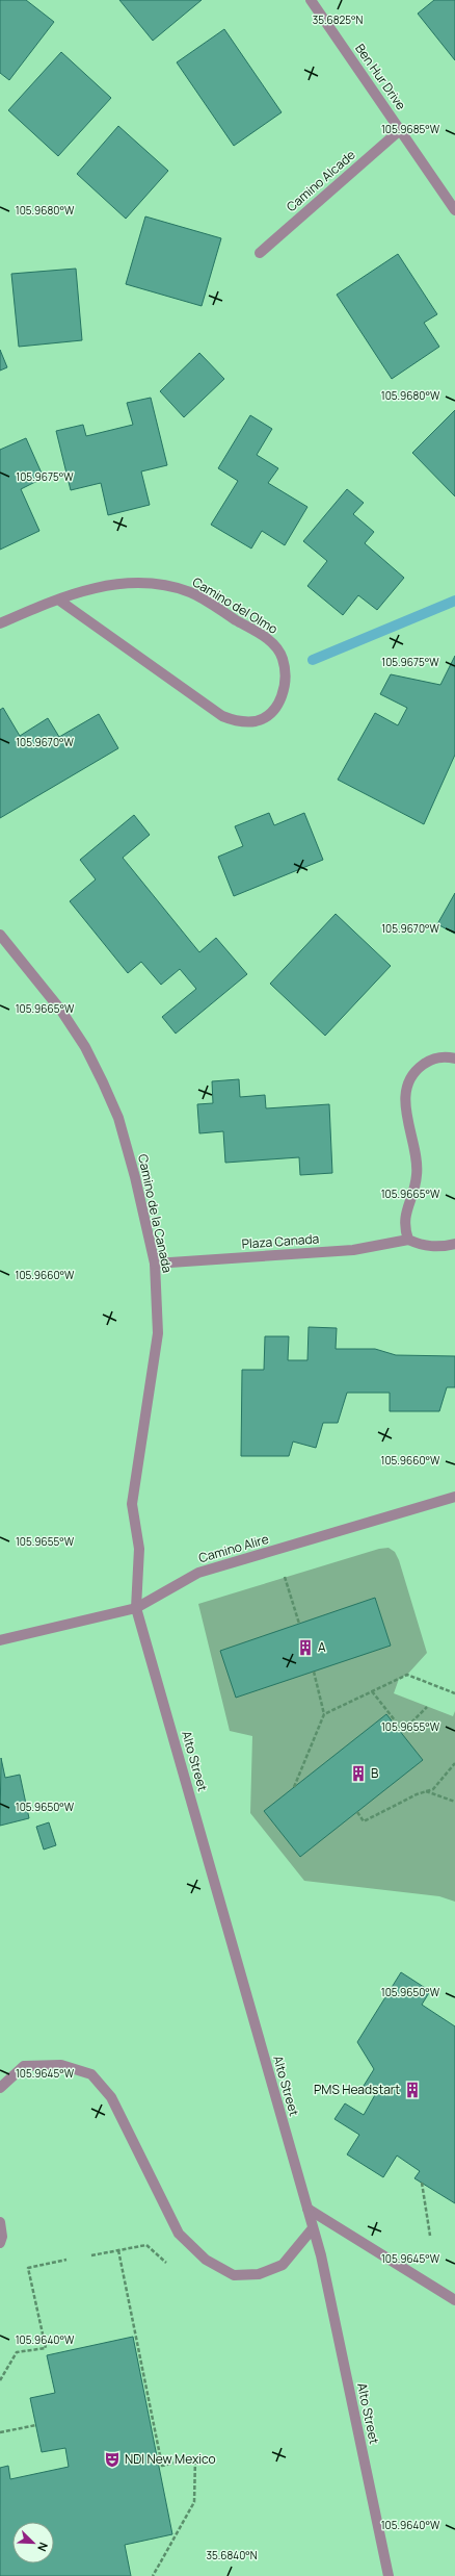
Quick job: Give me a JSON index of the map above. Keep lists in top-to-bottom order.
{
  "streets": {
    "street": [
      "Ben Hur Drive",
      "Camino Alcade",
      "Camino del Olmo",
      "Camino de la Canada",
      "Plaza Canada",
      "Camino Alire",
      "Alto Street"
    ]
  },
  "crossings": [
    ["Ben Hur Drive", "Camino Alcade"],
    ["Camino de la Canada", "Plaza Canada"],
    ["Camino de la Canada", "Camino Alire"],
    ["Camino de la Canada", "Alto Street"],
    ["Camino Alire", "Alto Street"]
  ],
  "places": {
    "building": ["A", "B", "PMS Headstart"],
    "theatre": ["NDI New Mexico"]
  },
  "north": "bottom right",
  "coordinates": [
    "35.6825°N",
    "105.9685°W",
    "105.9680°W",
    "105.9675°W",
    "105.9670°W",
    "105.9665°W",
    "105.9660°W",
    "105.9655°W",
    "105.9650°W",
    "105.9645°W",
    "105.9640°W",
    "35.6840°N"
  ]
}
